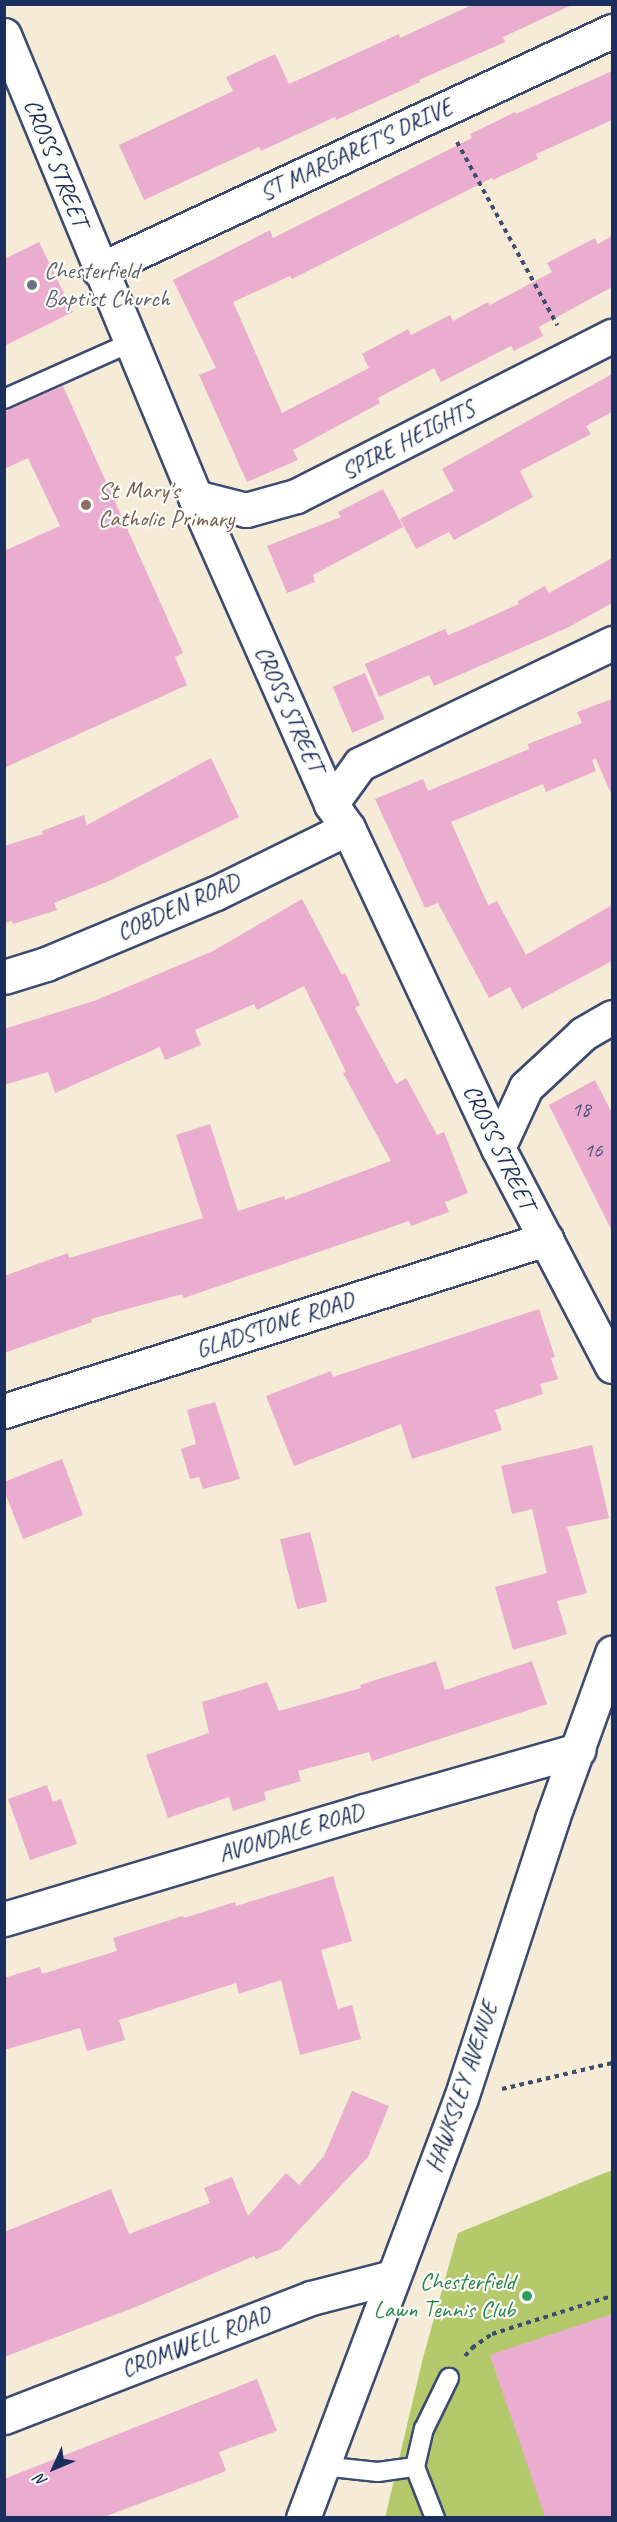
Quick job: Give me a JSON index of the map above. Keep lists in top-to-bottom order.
{
  "streets": {
    "street": [
      "ST MARGARET'S DRIVE",
      "CROSS STREET",
      "SPIRE HEIGHTS",
      "COBDEN ROAD",
      "GLADSTONE ROAD",
      "AVONDALE ROAD",
      "HAWKSLEY AVENUE",
      "CROMWELL ROAD"
    ]
  },
  "crossings": [
    ["ST MARGARET'S DRIVE", "CROSS STREET"],
    ["CROSS STREET", "SPIRE HEIGHTS"],
    ["CROSS STREET", "COBDEN ROAD"],
    ["CROSS STREET", "GLADSTONE ROAD"],
    ["AVONDALE ROAD", "HAWKSLEY AVENUE"],
    ["HAWKSLEY AVENUE", "CROMWELL ROAD"]
  ],
  "places": ["Chesterfield Baptist Church", "St Mary's Catholic Primary", "Chesterfield Lawn Tennis Club"],
  "house_numbers": ["18", "16"],
  "north": "bottom left"
}
